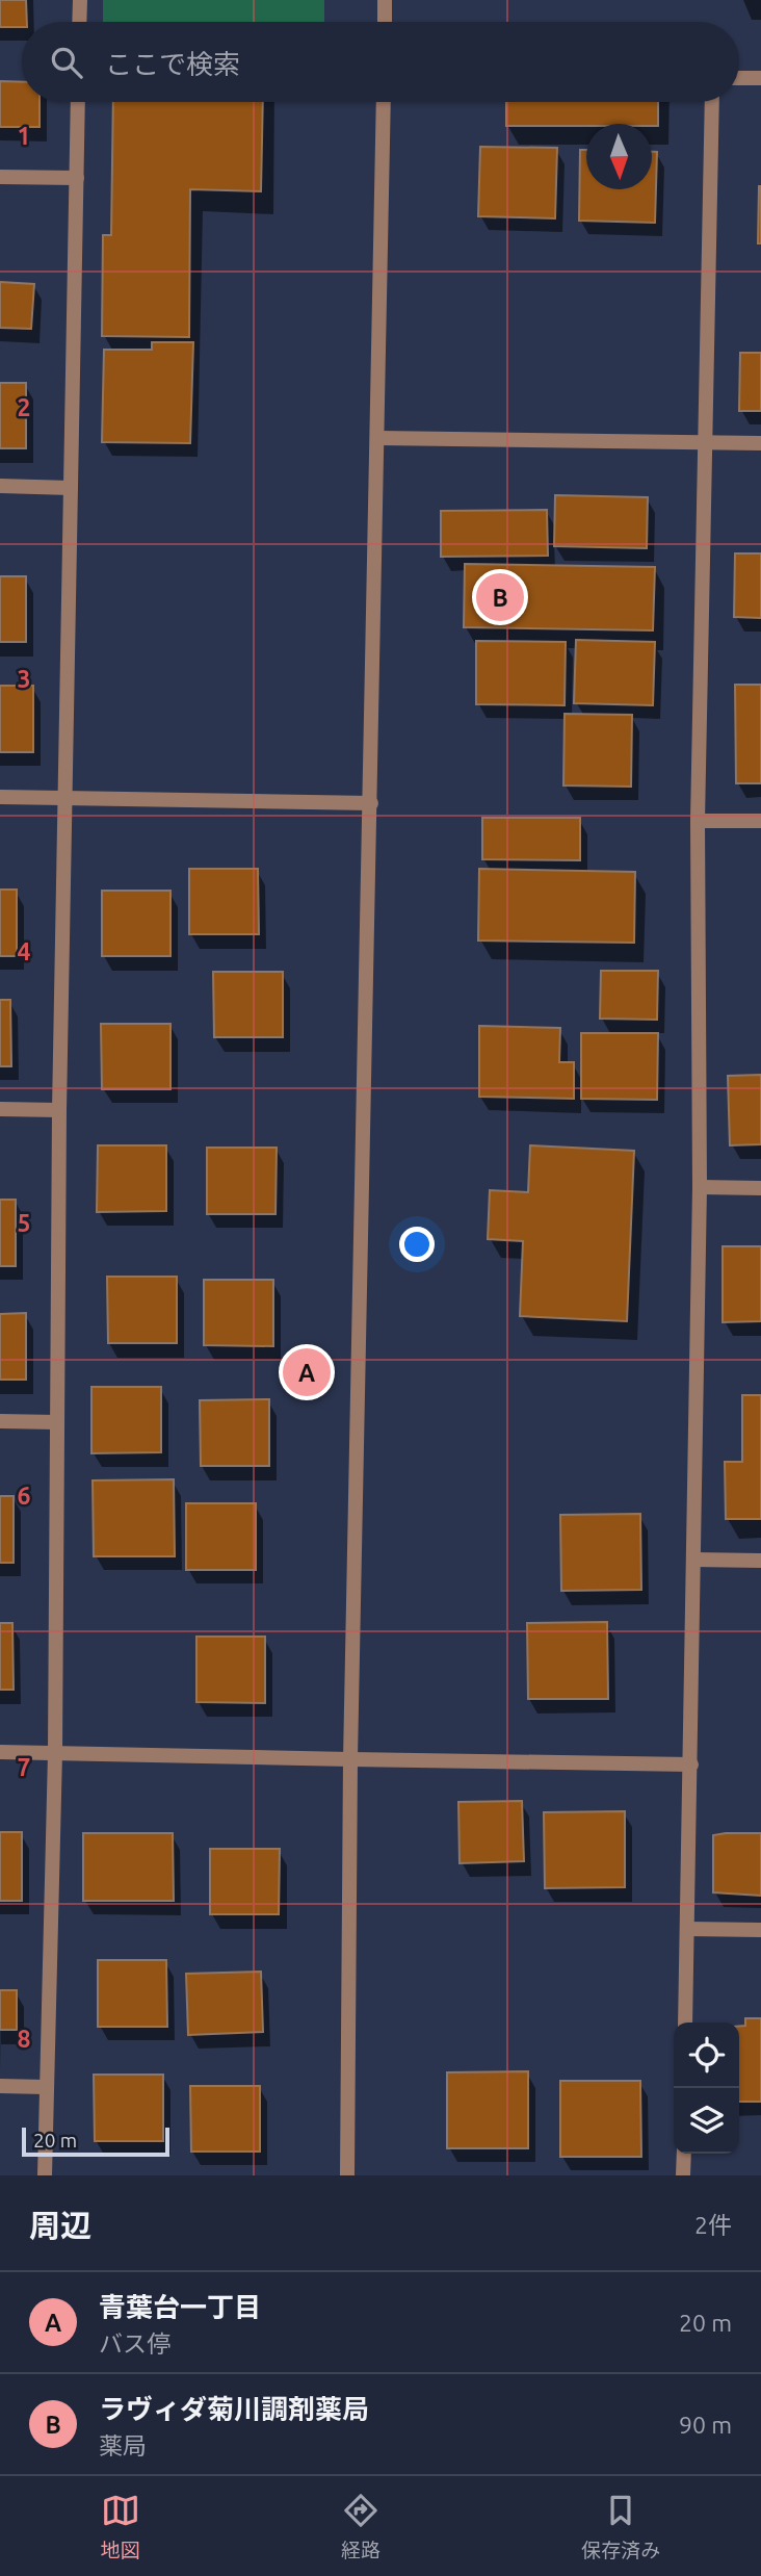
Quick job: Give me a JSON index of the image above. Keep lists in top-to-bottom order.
{
  "scale_bar": "20 m",
  "north": "bottom",
  "page": {
    "search": "ここで検索",
    "pins": ["B", "A"],
    "scale": "20 m",
    "heading": ["周辺", "2件"],
    "list": [
      {
        "mark": "A",
        "name": "青葉台一丁目",
        "note": "バス停",
        "value": "20 m"
      },
      {
        "mark": "B",
        "name": "ラヴィダ菊川調剤薬局",
        "note": "薬局",
        "value": "90 m"
      }
    ],
    "nav": ["地図", "経路", "保存済み"]
  },
  "grid": {
    "rows": [
      "1",
      "2",
      "3",
      "4",
      "5",
      "6",
      "7",
      "8"
    ]
  }
}
